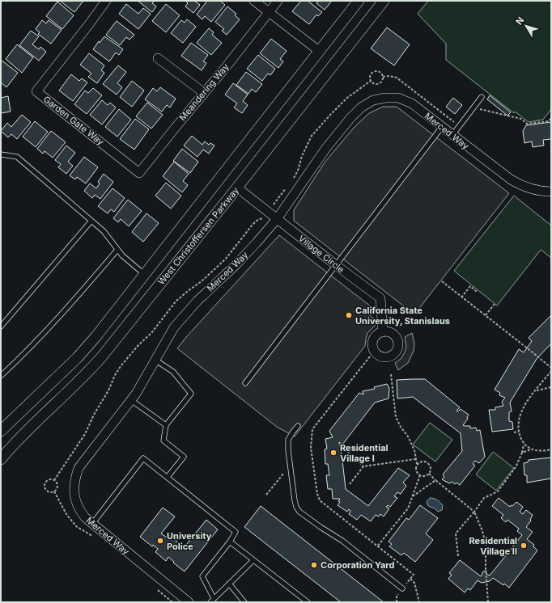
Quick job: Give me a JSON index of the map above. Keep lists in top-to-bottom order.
{
  "streets": {
    "street": [
      "Meandering Way",
      "Garden Gate Way",
      "Merced Way",
      "West Christoffersen Parkway",
      "Village Circle"
    ]
  },
  "crossings": [
    ["Meandering Way", "Garden Gate Way"],
    ["Merced Way", "Village Circle"],
    ["West Christoffersen Parkway", "Village Circle"]
  ],
  "places": [
    "California State University, Stanislaus",
    "Residential Village I",
    "University Police",
    "Residential Village II",
    "Corporation Yard"
  ],
  "north": "top left"
}
